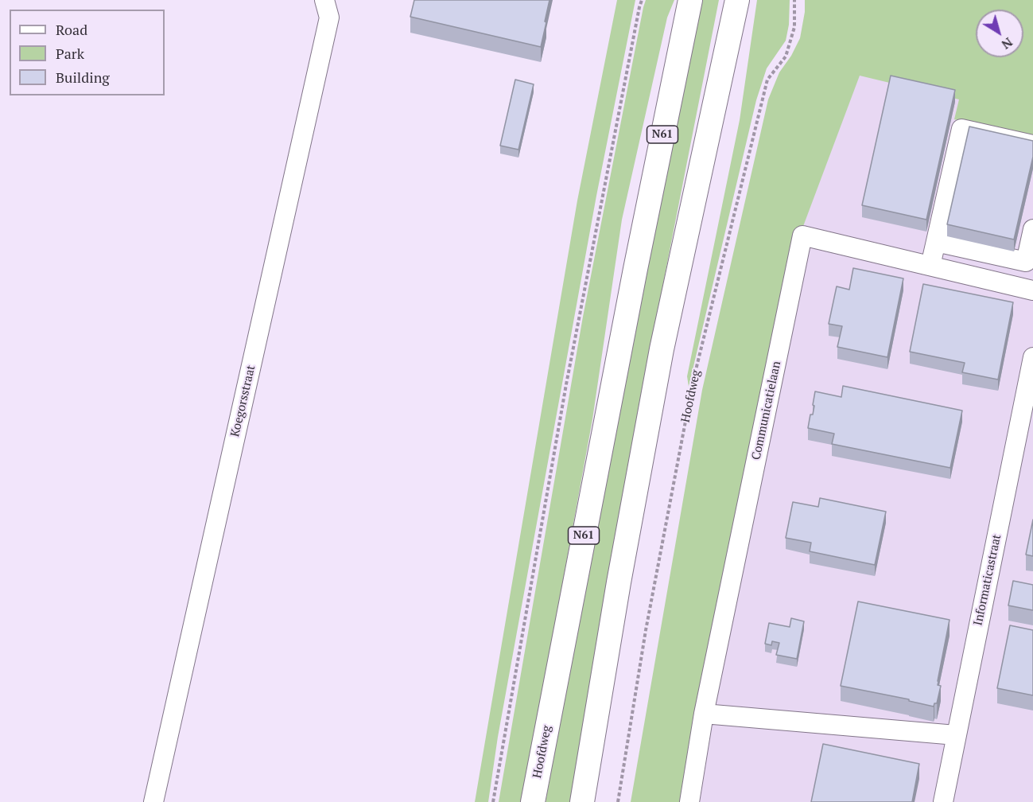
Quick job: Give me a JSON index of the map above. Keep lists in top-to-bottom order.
{
  "streets": {
    "main road": ["N61", "Hoofdweg"],
    "street": ["Koegorsstraat", "Communicatielaan", "Informaticastraat"]
  },
  "legend": ["Road", "Park", "Building"],
  "north": "bottom right"
}
